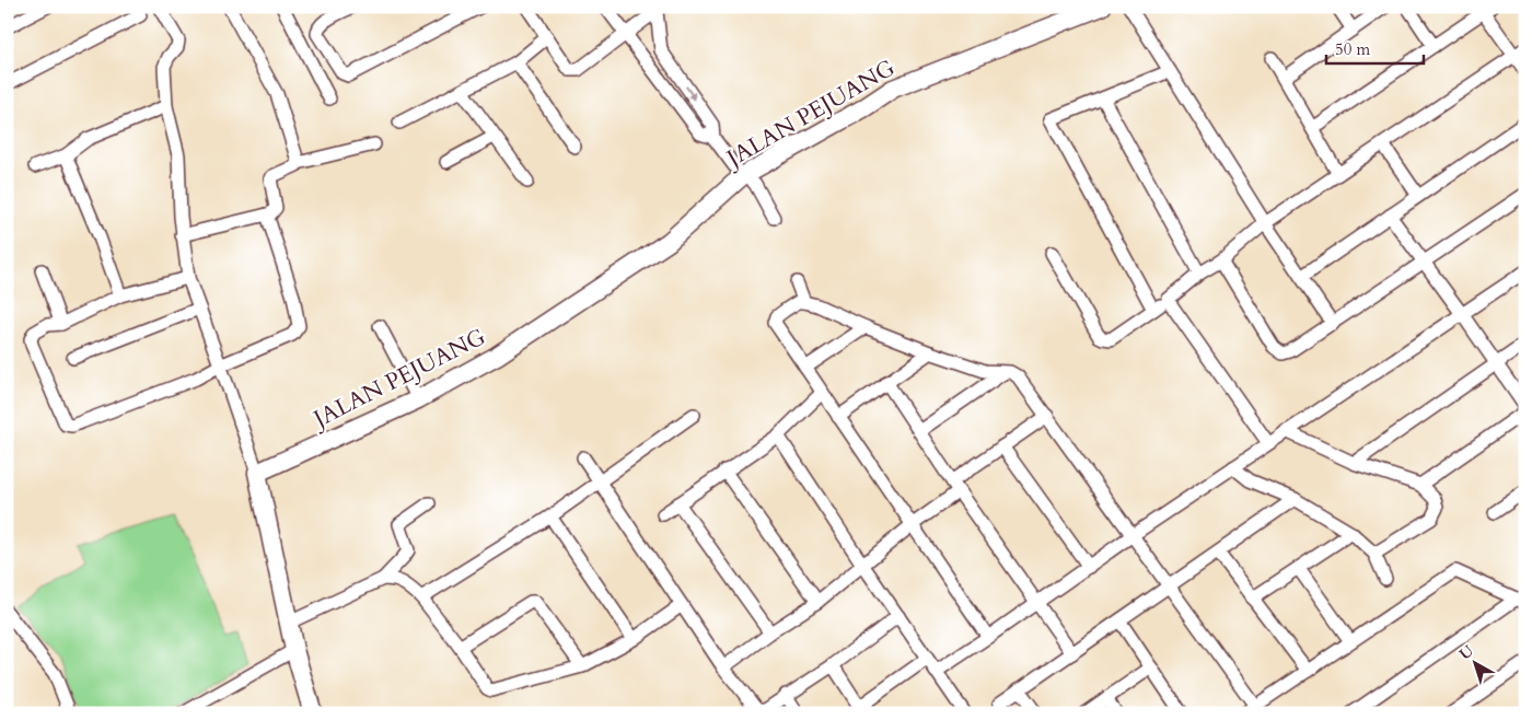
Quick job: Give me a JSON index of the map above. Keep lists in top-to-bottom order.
{
  "streets": {
    "street": ["JALAN PEJUANG"]
  },
  "scale_bar": "50 m",
  "north": "top left"
}
